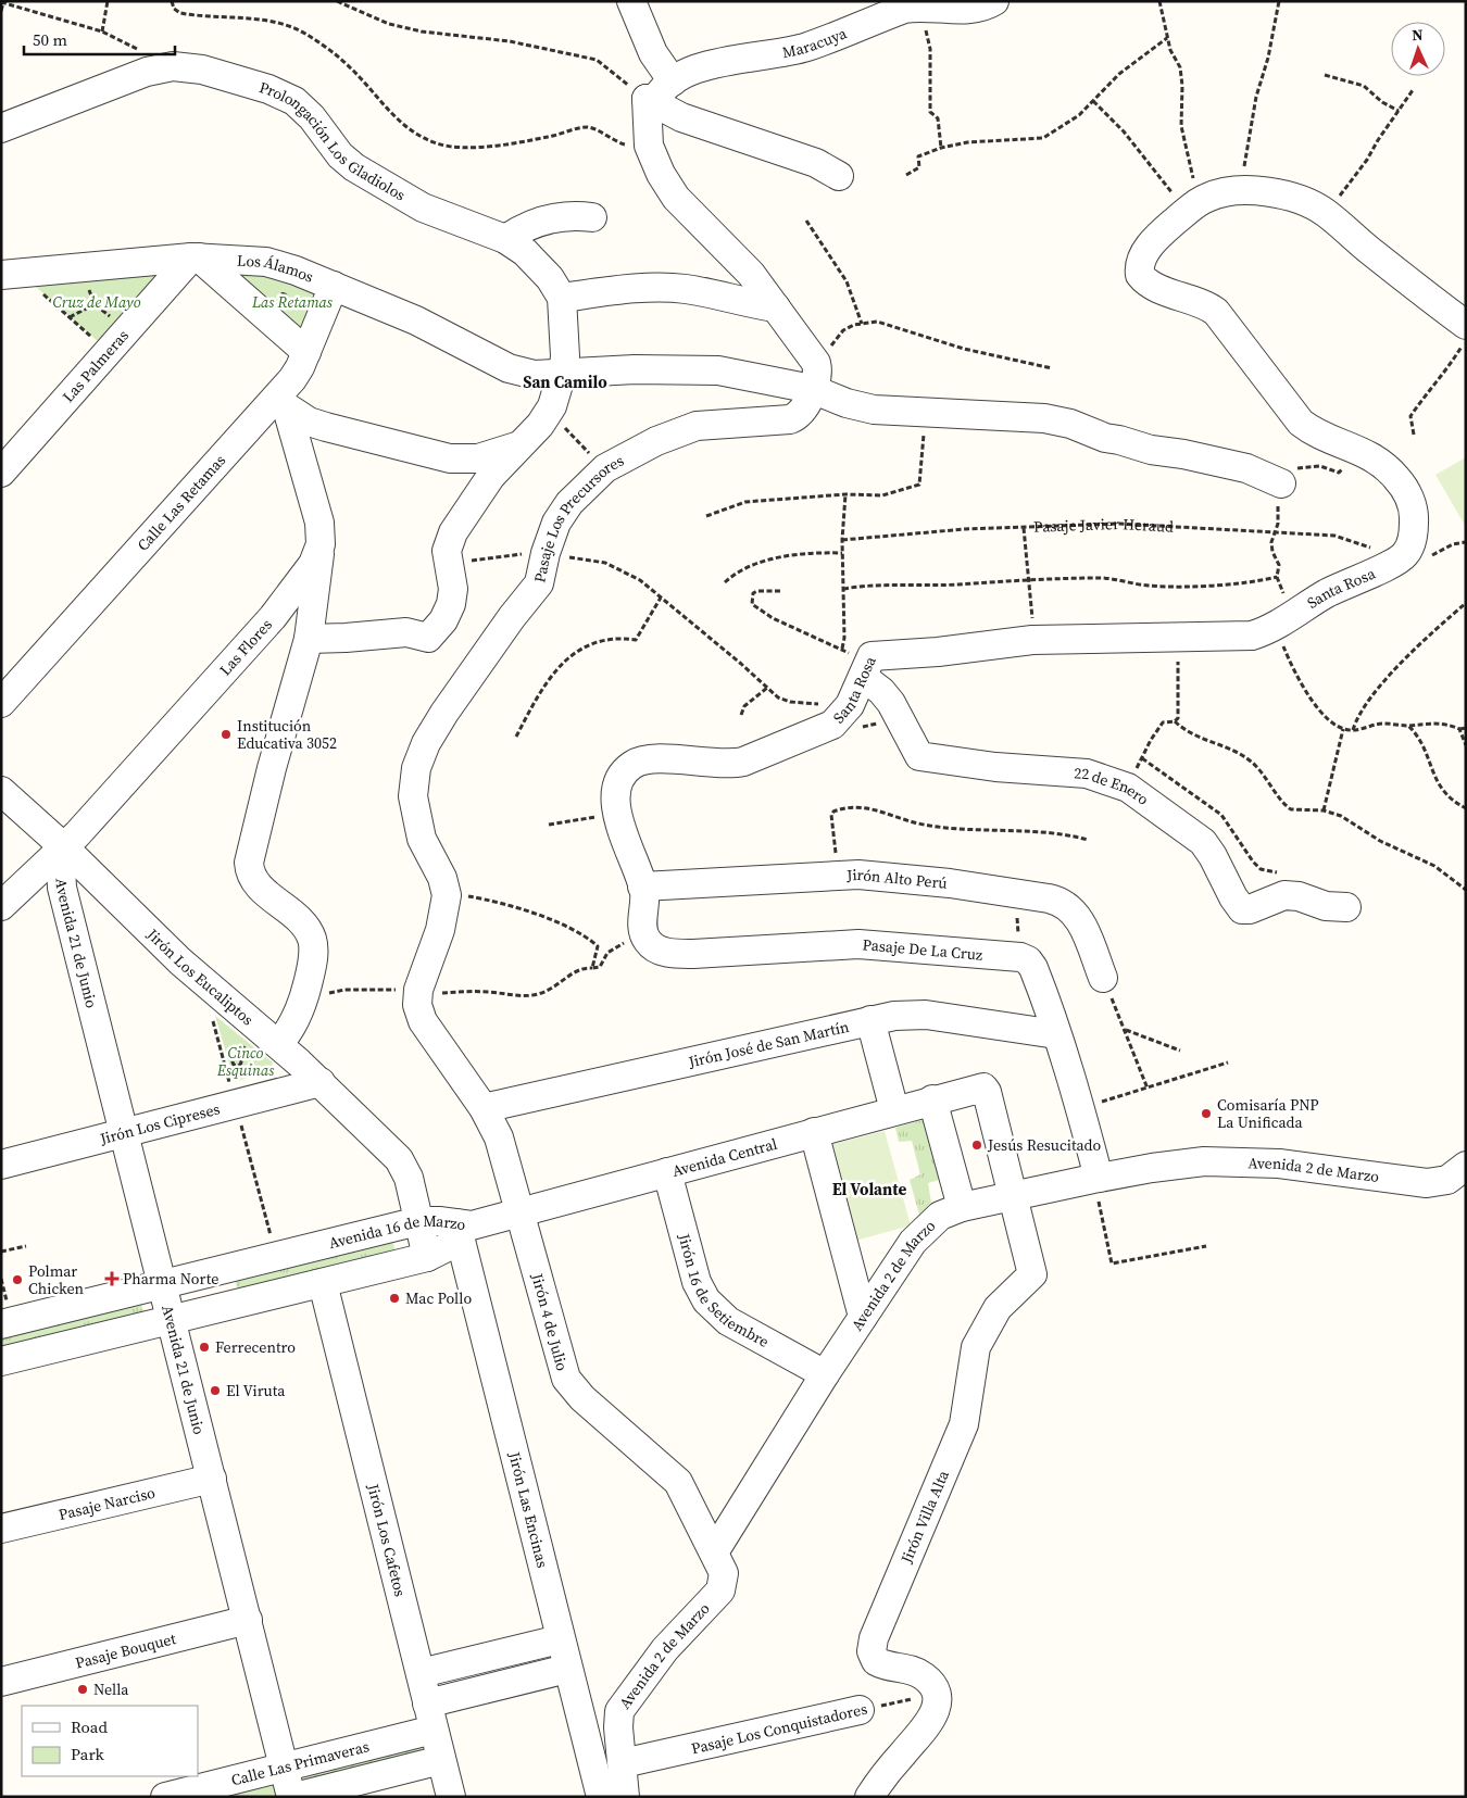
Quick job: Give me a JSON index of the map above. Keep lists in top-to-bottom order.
{
  "streets": {
    "street": [
      "Maracuya",
      "Prolongación Los Gladiolos",
      "Los Álamos",
      "Las Palmeras",
      "Calle Las Retamas",
      "Pasaje Los Precursores",
      "Santa Rosa",
      "Las Flores",
      "22 de Enero",
      "Jirón Alto Perú",
      "Avenida 21 de Junio",
      "Pasaje De La Cruz",
      "Jirón Los Eucaliptos",
      "Jirón José de San Martín",
      "Jirón Los Cipreses",
      "Avenida Central",
      "Avenida 2 de Marzo",
      "Avenida 16 de Marzo",
      "Jirón 16 de Setiembre",
      "Jirón 4 de Julio",
      "Pasaje Narciso",
      "Jirón Las Encinas",
      "Jirón Villa Alta",
      "Jirón Los Cafetos",
      "Pasaje Bouquet",
      "Pasaje Los Conquistadores",
      "Calle Las Primaveras"
    ],
    "path": ["Pasaje Javier Heraud"]
  },
  "crossings": [
    ["Los Álamos", "Las Palmeras"],
    ["Los Álamos", "Calle Las Retamas"],
    ["Los Álamos", "Pasaje Los Precursores"],
    ["Santa Rosa", "22 de Enero"],
    ["Santa Rosa", "Jirón Alto Perú"],
    ["Las Flores", "Avenida 21 de Junio"],
    ["Las Flores", "Jirón Los Eucaliptos"],
    ["Avenida 21 de Junio", "Jirón Los Eucaliptos"],
    ["Avenida 21 de Junio", "Jirón Los Cipreses"],
    ["Avenida 21 de Junio", "Avenida 16 de Marzo"],
    ["Avenida 21 de Junio", "Pasaje Narciso"],
    ["Avenida 21 de Junio", "Pasaje Bouquet"],
    ["Avenida 21 de Junio", "Calle Las Primaveras"],
    ["Jirón Los Eucaliptos", "Jirón Los Cipreses"],
    ["Jirón Los Eucaliptos", "Avenida 16 de Marzo"],
    ["Jirón José de San Martín", "Jirón 4 de Julio"],
    ["Avenida Central", "Avenida 2 de Marzo"],
    ["Avenida Central", "Avenida 16 de Marzo"],
    ["Avenida Central", "Jirón 16 de Setiembre"],
    ["Avenida Central", "Jirón 4 de Julio"],
    ["Avenida Central", "Jirón Las Encinas"],
    ["Avenida Central", "Jirón Villa Alta"],
    ["Avenida 2 de Marzo", "Jirón 16 de Setiembre"],
    ["Avenida 2 de Marzo", "Jirón 4 de Julio"],
    ["Avenida 2 de Marzo", "Jirón Villa Alta"],
    ["Avenida 2 de Marzo", "Pasaje Los Conquistadores"],
    ["Avenida 16 de Marzo", "Jirón Las Encinas"],
    ["Avenida 16 de Marzo", "Jirón Los Cafetos"],
    ["Jirón Las Encinas", "Calle Las Primaveras"],
    ["Jirón Villa Alta", "Pasaje Los Conquistadores"],
    ["Jirón Los Cafetos", "Calle Las Primaveras"]
  ],
  "districts": ["San Camilo", "El Volante"],
  "parks": ["Cruz de Mayo", "Las Retamas", "Cinco Esquinas"],
  "places": {
    "other": [
      "Institución Educativa 3052",
      "Comisaría PNP La Unificada",
      "Jesús Resucitado",
      "Polmar Chicken",
      "Mac Pollo",
      "Ferrecentro",
      "El Viruta",
      "Nella"
    ],
    "health": ["Pharma Norte"]
  },
  "legend": ["Road", "Park"],
  "scale_bar": "50 m",
  "north": "top"
}
